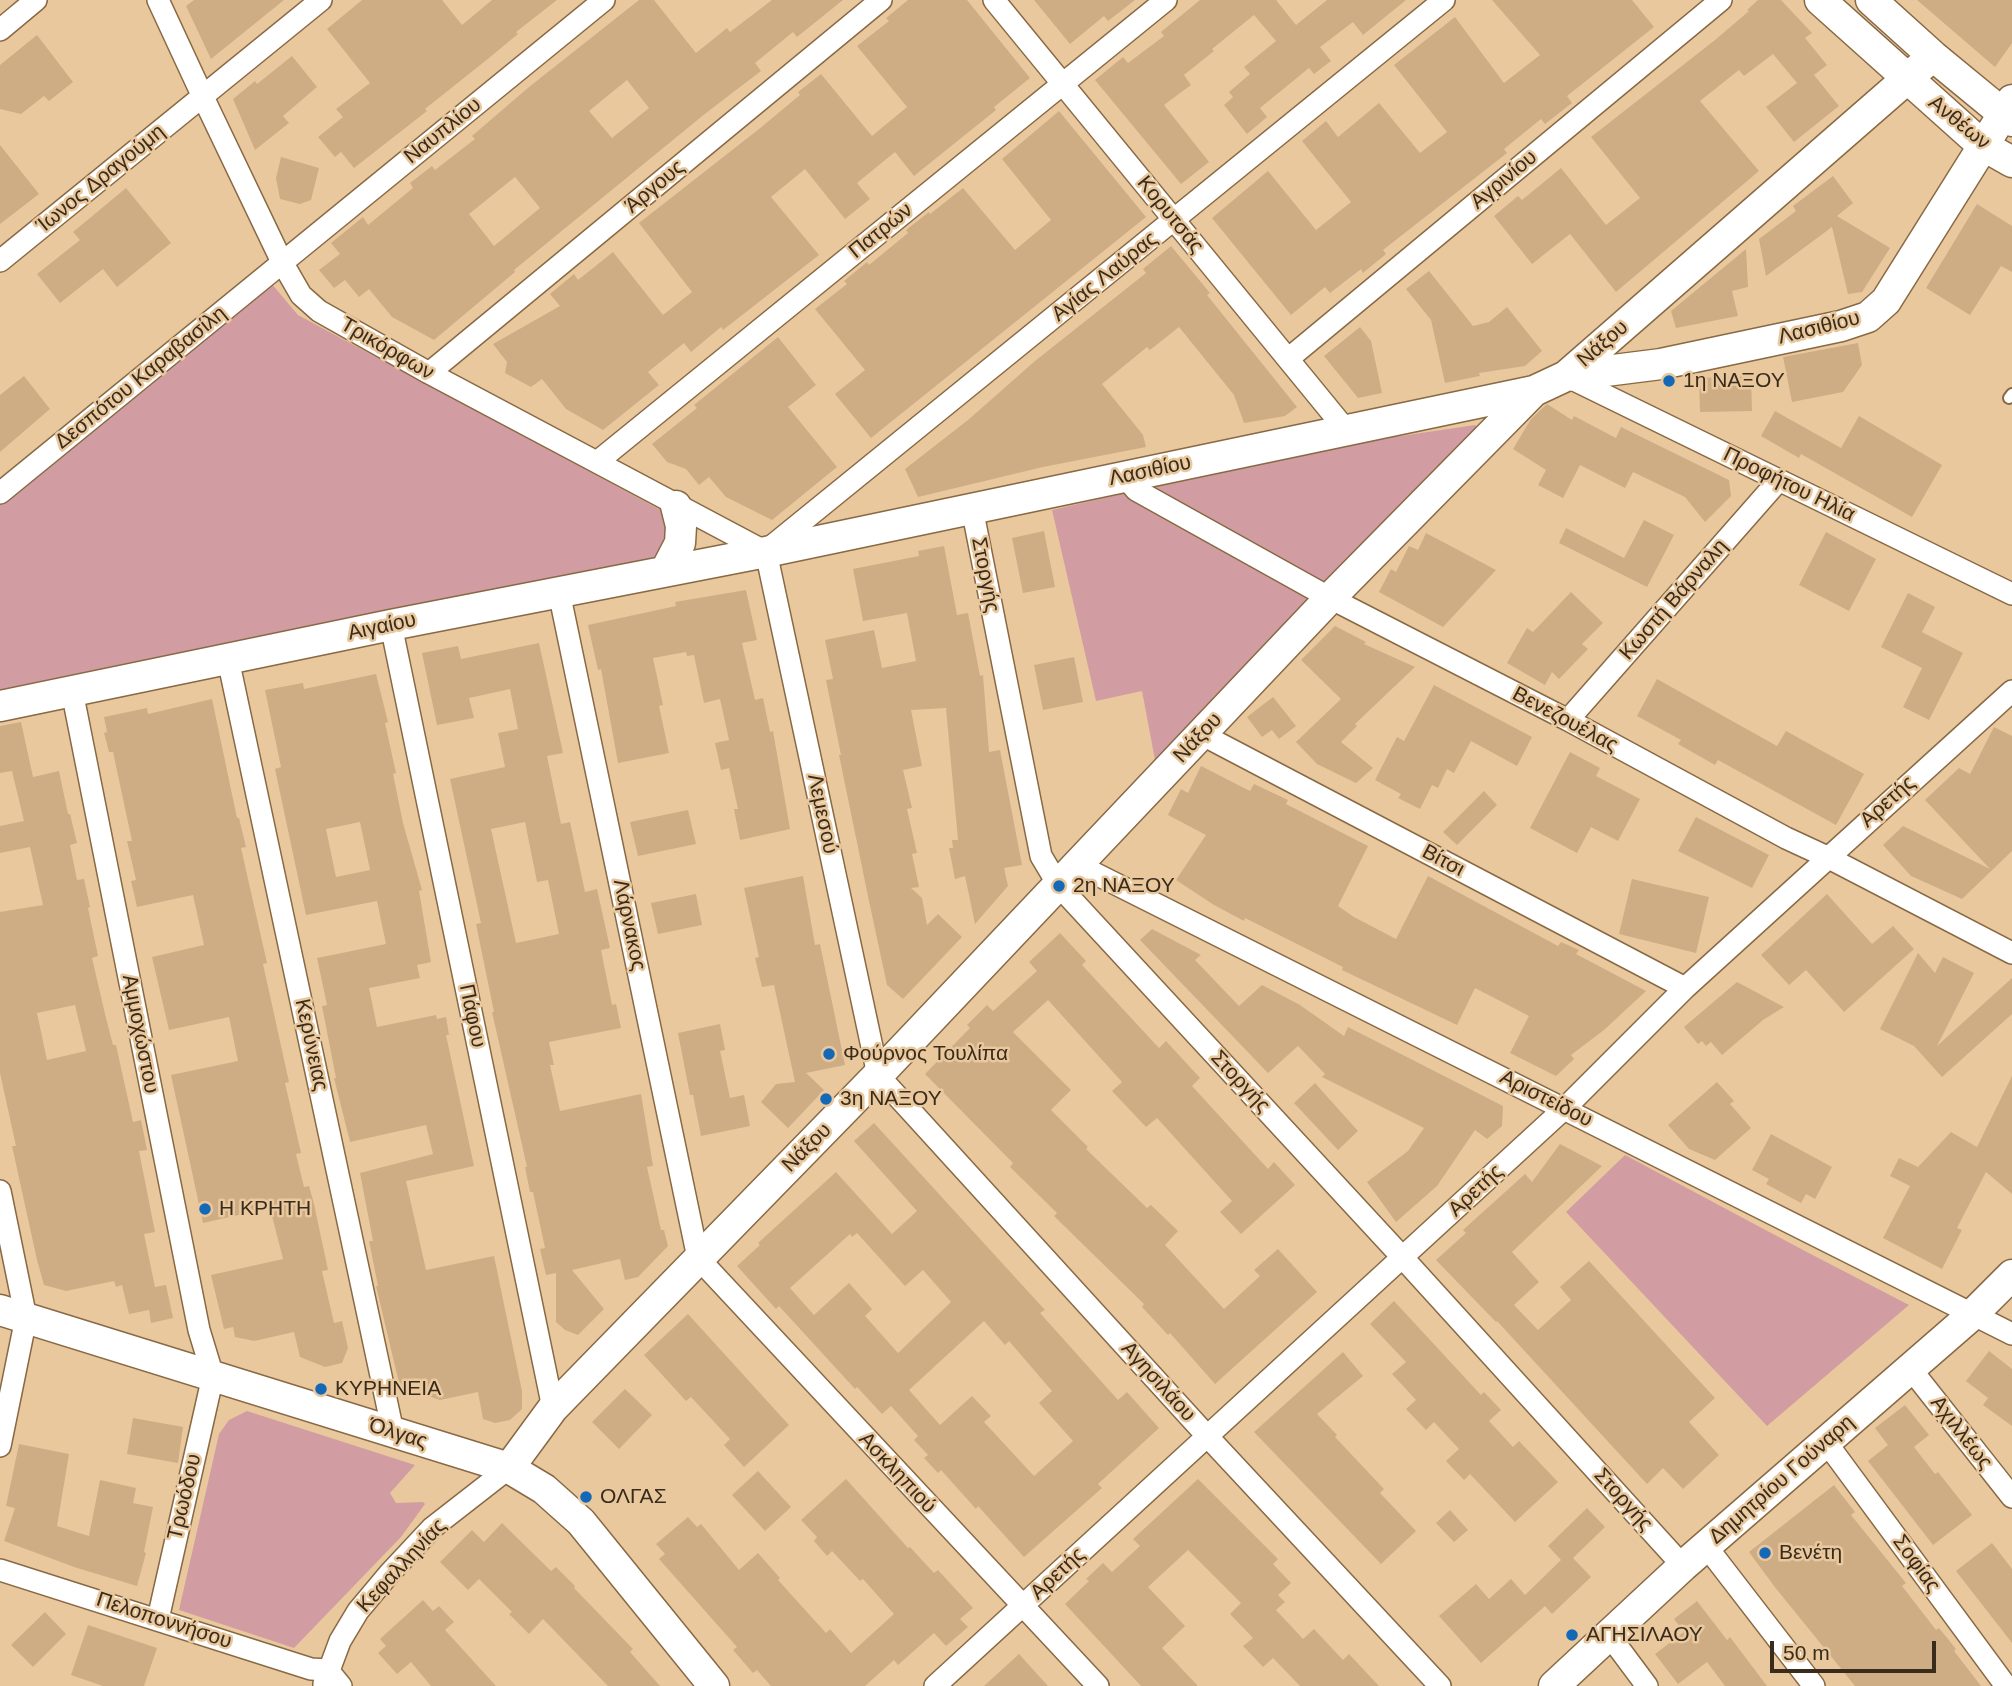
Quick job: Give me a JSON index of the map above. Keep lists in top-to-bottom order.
{
  "streets": {
    "street": [
      "Ανθέων",
      "Ναυπλίου",
      "Ίωνος Δραγούμη",
      "Αγρινίου",
      "Άργους",
      "Κορυτσάς",
      "Πατρών",
      "Αγίας Λαύρας",
      "Λασιθίου",
      "Νάξου",
      "Τρικόρφων",
      "Δεσπότου Καραβασίλη",
      "Προφήτου Ηλία",
      "Στοργής",
      "Κωστή Βάρναλη",
      "Αιγαίου",
      "Βενεζουέλας",
      "Αρετής",
      "Λεμεσού",
      "Βίτσι",
      "Λάρνακος",
      "Πάφου",
      "Αμμοχώστου",
      "Κερύνειας",
      "Αριστείδου",
      "Αγησιλάου",
      "Αχιλλέως",
      "Όλγας",
      "Ασκληπιού",
      "Δημητρίου Γούναρη",
      "Τρωόδου",
      "Σοφίας",
      "Κεφαλληνίας",
      "Πελοποννήσου"
    ]
  },
  "crossings": [
    ["Ανθέων", "Λασιθίου"],
    ["Ανθέων", "Νάξου"],
    ["Ναυπλίου", "Τρικόρφων"],
    ["Ναυπλίου", "Δεσπότου Καραβασίλη"],
    ["Ίωνος Δραγούμη", "Τρικόρφων"],
    ["Αγρινίου", "Κορυτσάς"],
    ["Άργους", "Τρικόρφων"],
    ["Κορυτσάς", "Πατρών"],
    ["Κορυτσάς", "Αγίας Λαύρας"],
    ["Κορυτσάς", "Λασιθίου"],
    ["Πατρών", "Τρικόρφων"],
    ["Αγίας Λαύρας", "Λασιθίου"],
    ["Αγίας Λαύρας", "Τρικόρφων"],
    ["Αγίας Λαύρας", "Αιγαίου"],
    ["Αγίας Λαύρας", "Λεμεσού"],
    ["Λασιθίου", "Νάξου"],
    ["Λασιθίου", "Τρικόρφων"],
    ["Λασιθίου", "Προφήτου Ηλία"],
    ["Λασιθίου", "Στοργής"],
    ["Λασιθίου", "Αιγαίου"],
    ["Λασιθίου", "Βενεζουέλας"],
    ["Λασιθίου", "Λεμεσού"],
    ["Νάξου", "Προφήτου Ηλία"],
    ["Νάξου", "Στοργής"],
    ["Νάξου", "Βενεζουέλας"],
    ["Νάξου", "Λεμεσού"],
    ["Νάξου", "Βίτσι"],
    ["Νάξου", "Λάρνακος"],
    ["Νάξου", "Πάφου"],
    ["Νάξου", "Αριστείδου"],
    ["Νάξου", "Αγησιλάου"],
    ["Νάξου", "Όλγας"],
    ["Νάξου", "Ασκληπιού"],
    ["Νάξου", "Κεφαλληνίας"],
    ["Τρικόρφων", "Δεσπότου Καραβασίλη"],
    ["Τρικόρφων", "Αιγαίου"],
    ["Τρικόρφων", "Λεμεσού"],
    ["Προφήτου Ηλία", "Κωστή Βάρναλη"],
    ["Στοργής", "Αρετής"],
    ["Στοργής", "Αριστείδου"],
    ["Στοργής", "Δημητρίου Γούναρη"],
    ["Κωστή Βάρναλη", "Βενεζουέλας"],
    ["Αιγαίου", "Λεμεσού"],
    ["Αιγαίου", "Λάρνακος"],
    ["Αιγαίου", "Πάφου"],
    ["Αιγαίου", "Αμμοχώστου"],
    ["Αιγαίου", "Κερύνειας"],
    ["Βενεζουέλας", "Αρετής"],
    ["Αρετής", "Βίτσι"],
    ["Αρετής", "Αριστείδου"],
    ["Αρετής", "Αγησιλάου"],
    ["Αρετής", "Ασκληπιού"],
    ["Λεμεσού", "Αγησιλάου"],
    ["Λάρνακος", "Ασκληπιού"],
    ["Αμμοχώστου", "Όλγας"],
    ["Αμμοχώστου", "Τρωόδου"],
    ["Κερύνειας", "Όλγας"],
    ["Αριστείδου", "Δημητρίου Γούναρη"],
    ["Αχιλλέως", "Δημητρίου Γούναρη"],
    ["Όλγας", "Τρωόδου"],
    ["Όλγας", "Κεφαλληνίας"],
    ["Δημητρίου Γούναρη", "Σοφίας"],
    ["Τρωόδου", "Πελοποννήσου"],
    ["Κεφαλληνίας", "Πελοποννήσου"]
  ],
  "places": [
    "1η ΝΑΞΟΥ",
    "2η ΝΑΞΟΥ",
    "Φούρνος Τουλίπα",
    "3η ΝΑΞΟΥ",
    "Η ΚΡΗΤΗ",
    "ΚΥΡΗΝΕΙΑ",
    "ΟΛΓΑΣ",
    "Βενέτη",
    "ΑΓΗΣΙΛΑΟΥ"
  ],
  "scale_bar": "50 m"
}
